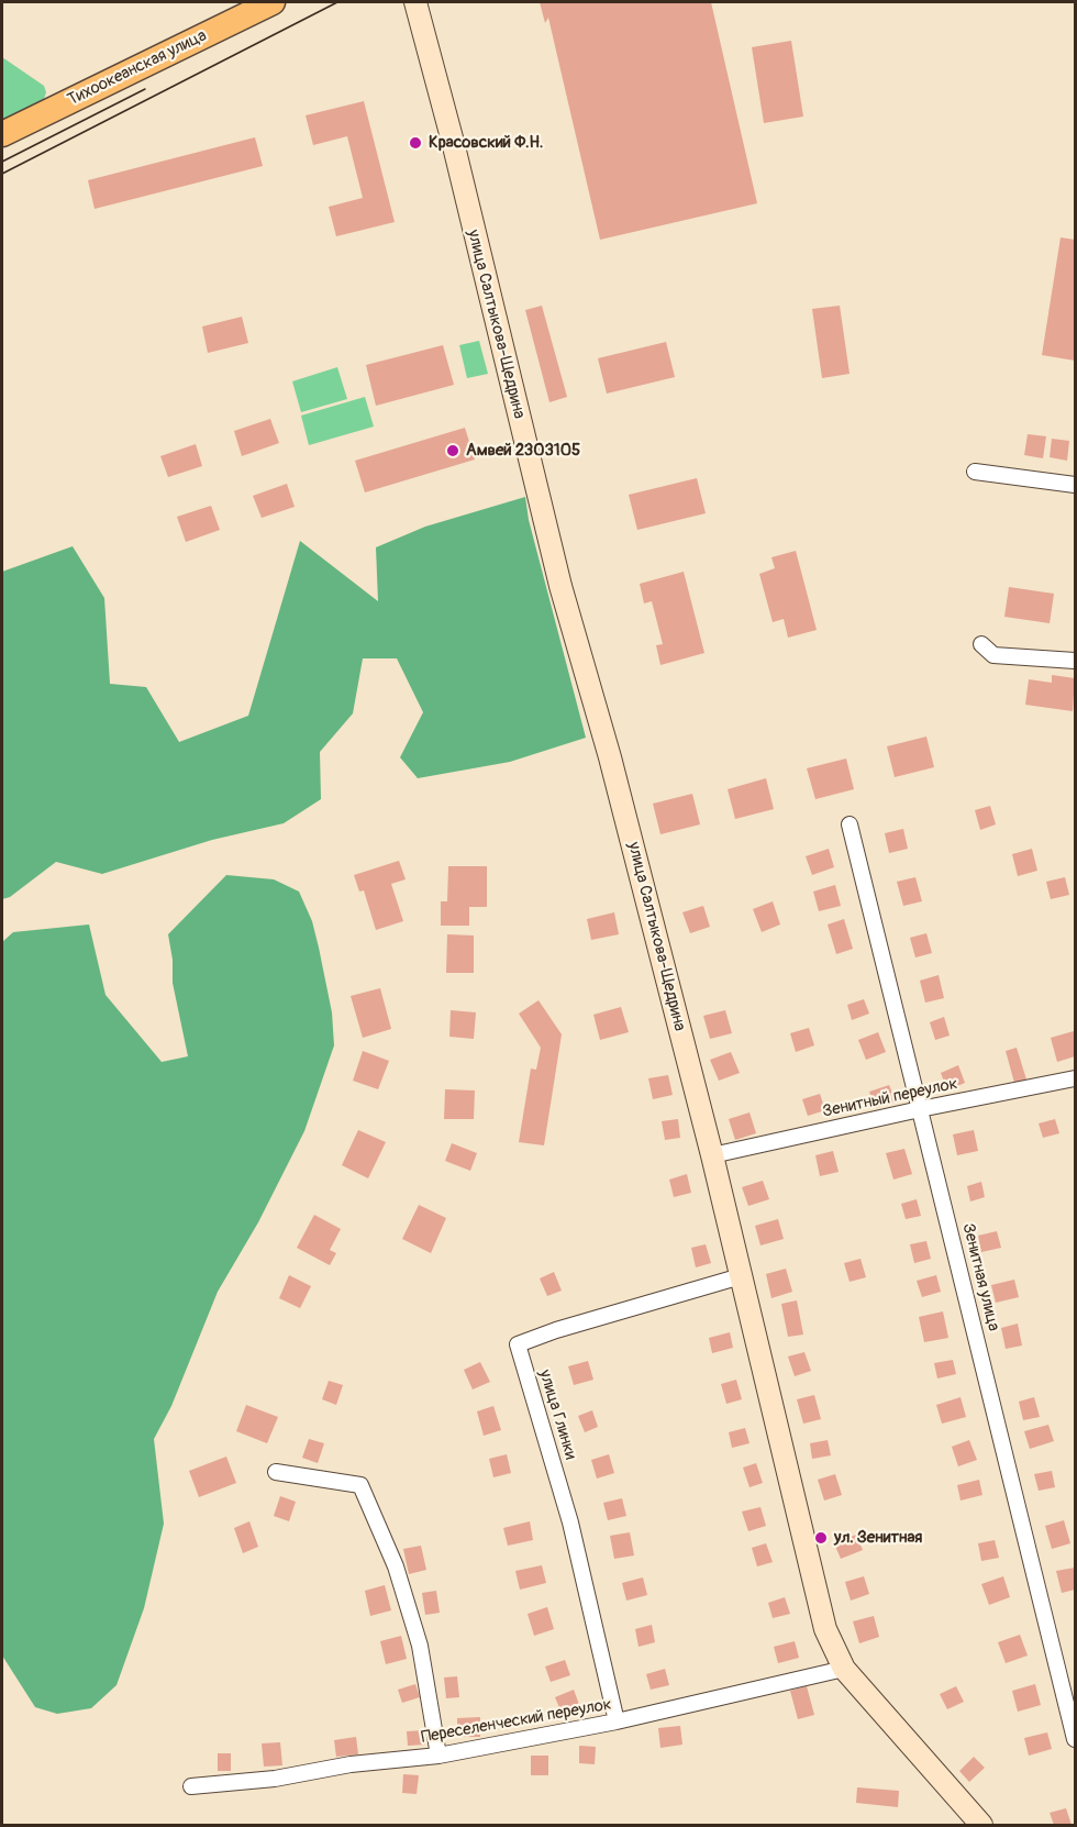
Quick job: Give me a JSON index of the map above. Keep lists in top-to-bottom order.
{
  "streets": {
    "main road": ["Тихоокеанская улица"],
    "street": [
      "улица Салтыкова-Щедрина",
      "Зенитный переулок",
      "Зенитная улица",
      "улица Глинки",
      "Переселенческий переулок"
    ]
  },
  "crossings": [
    ["улица Салтыкова-Щедрина", "Зенитный переулок"],
    ["улица Салтыкова-Щедрина", "улица Глинки"],
    ["улица Салтыкова-Щедрина", "Переселенческий переулок"],
    ["Зенитный переулок", "Зенитная улица"],
    ["улица Глинки", "Переселенческий переулок"]
  ],
  "places": ["Красовский Ф.Н.", "Амвей 2303105", "ул. Зенитная"]
}
